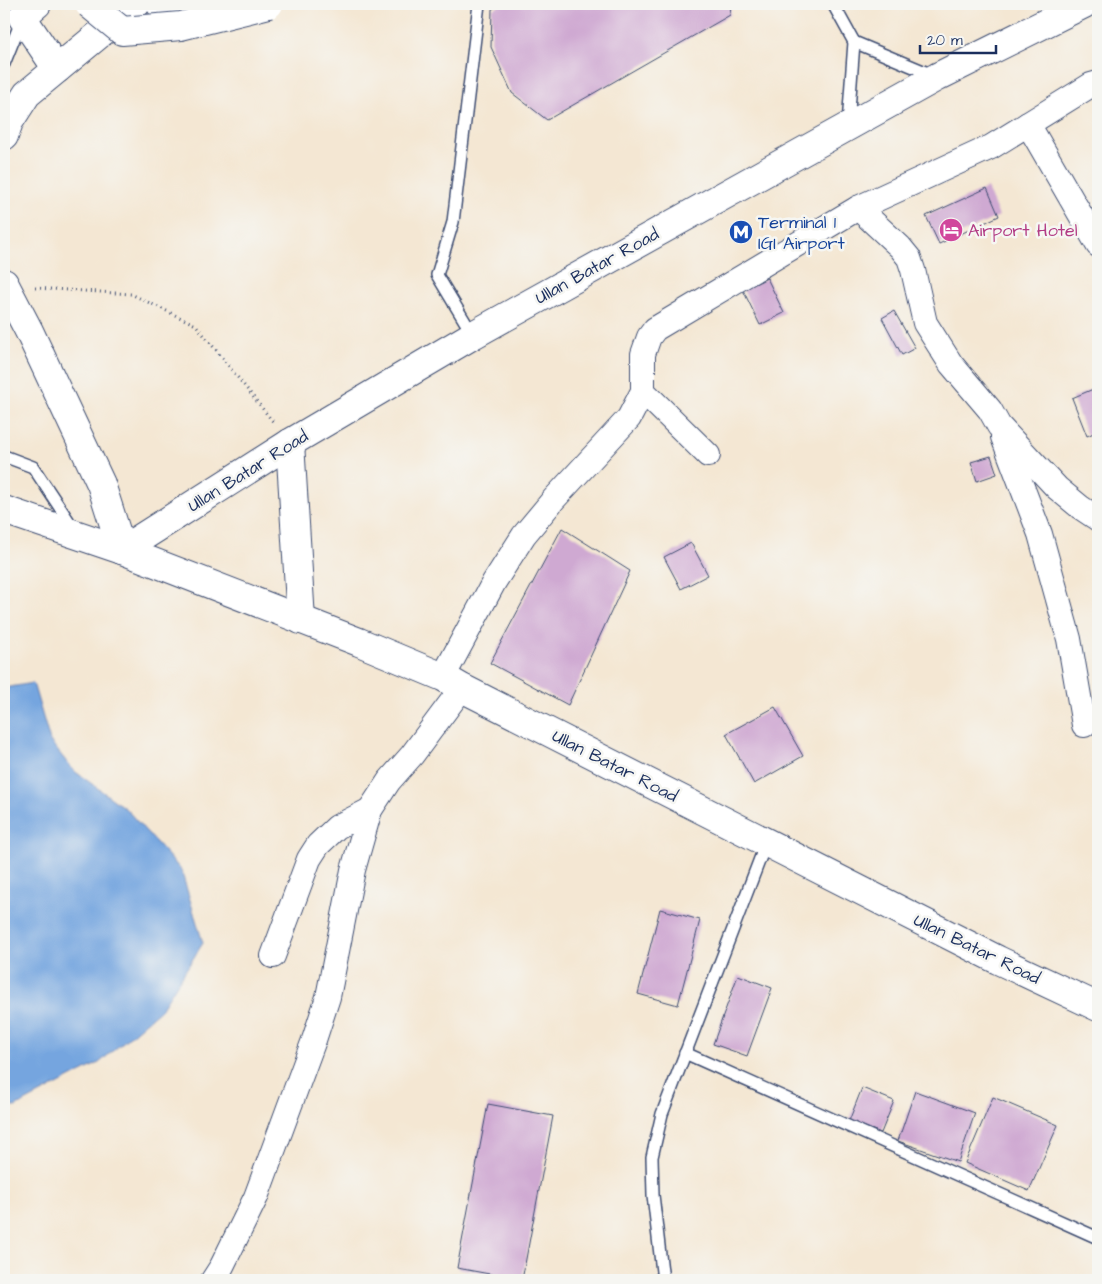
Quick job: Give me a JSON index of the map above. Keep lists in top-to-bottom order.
{
  "streets": {
    "street": ["Ullan Batar Road"]
  },
  "places": {
    "hotel": ["Airport Hotel"],
    "metro station": ["Terminal 1 IGI Airport"]
  },
  "scale_bar": "20 m"
}
